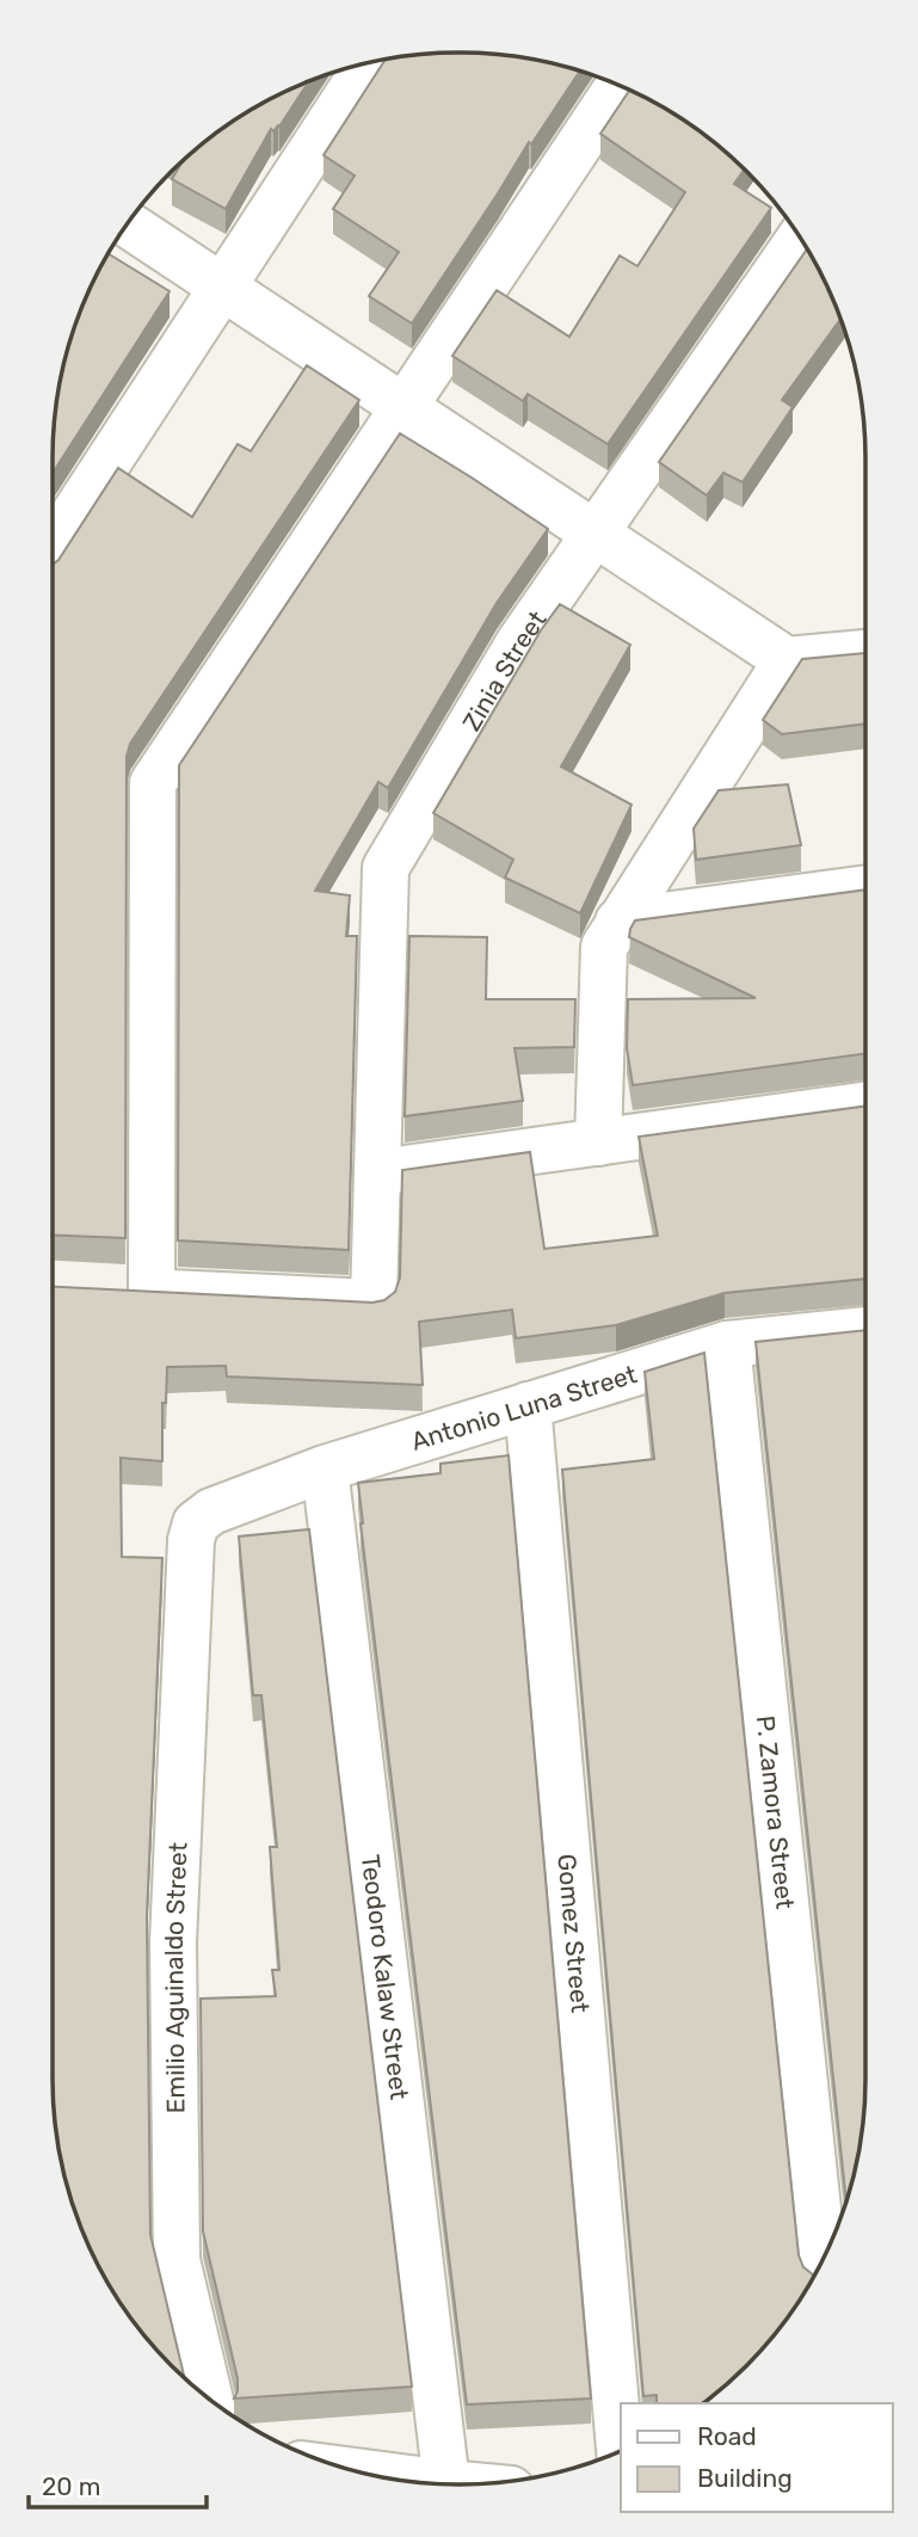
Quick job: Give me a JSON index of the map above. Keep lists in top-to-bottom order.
{
  "streets": {
    "street": [
      "Zinia Street",
      "Antonio Luna Street",
      "P. Zamora Street",
      "Gomez Street",
      "Teodoro Kalaw Street",
      "Emilio Aguinaldo Street"
    ]
  },
  "crossings": [
    ["Antonio Luna Street", "P. Zamora Street"],
    ["Antonio Luna Street", "Gomez Street"],
    ["Antonio Luna Street", "Teodoro Kalaw Street"],
    ["Antonio Luna Street", "Emilio Aguinaldo Street"]
  ],
  "legend": ["Road", "Building"],
  "scale_bar": "20 m"
}
